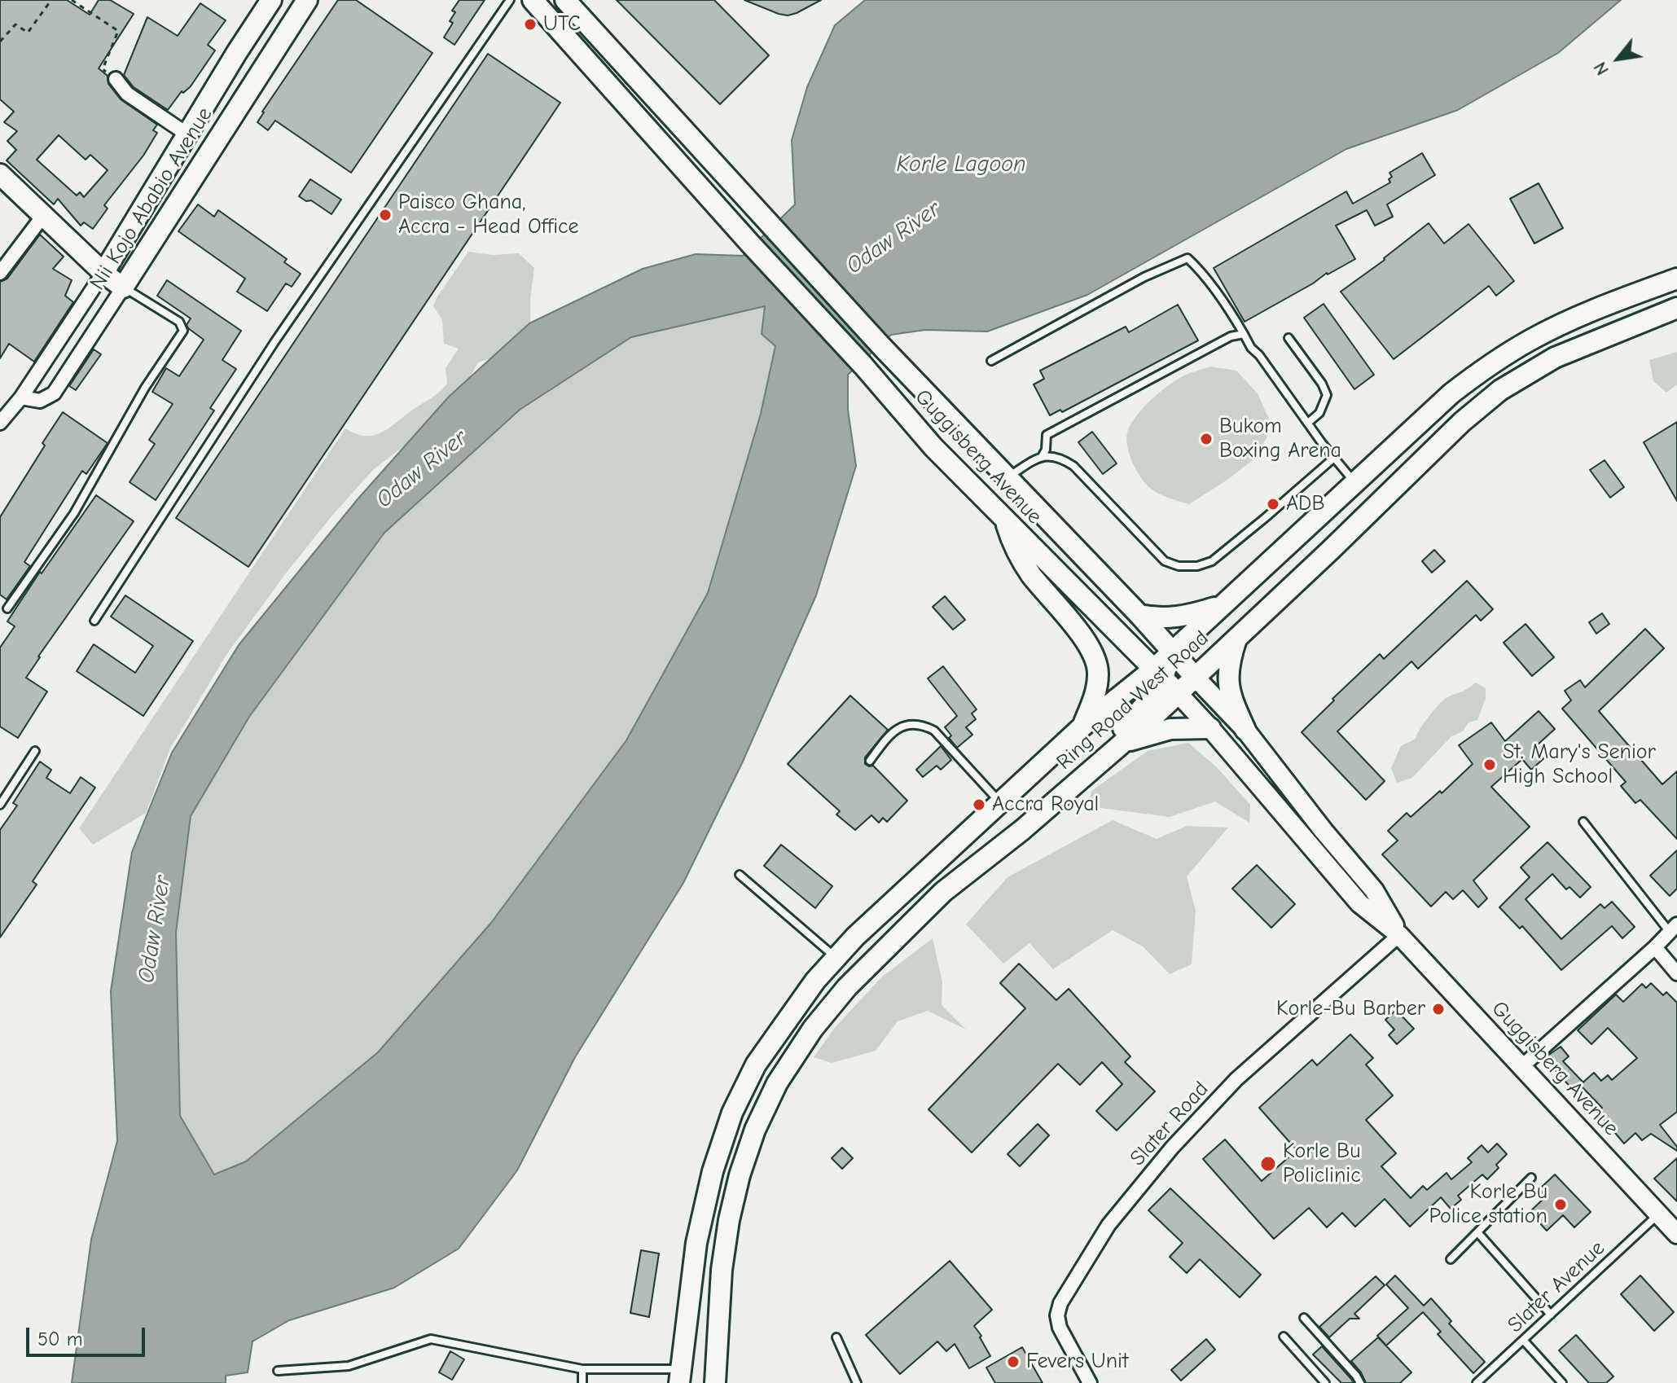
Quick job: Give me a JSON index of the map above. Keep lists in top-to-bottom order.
{
  "streets": {
    "main road": ["Nii Kojo Ababio Avenue", "Guggisberg Avenue", "Ring Road West Road"],
    "street": ["Slater Road"],
    "lane": ["Slater Avenue"]
  },
  "crossings": [
    ["Guggisberg Avenue", "Ring Road West Road"],
    ["Guggisberg Avenue", "Slater Road"],
    ["Guggisberg Avenue", "Slater Avenue"]
  ],
  "water": ["Korle Lagoon", "Odaw River"],
  "places": [
    "UTC",
    "Paisco Ghana, Accra - Head Office",
    "Bukom Boxing Arena",
    "ADB",
    "St. Mary's Senior High School",
    "Accra Royal",
    "Korle-Bu Barber",
    "Korle Bu Policlinic",
    "Korle Bu Police station",
    "Fevers Unit"
  ],
  "scale_bar": "50 m",
  "north": "bottom left"
}
